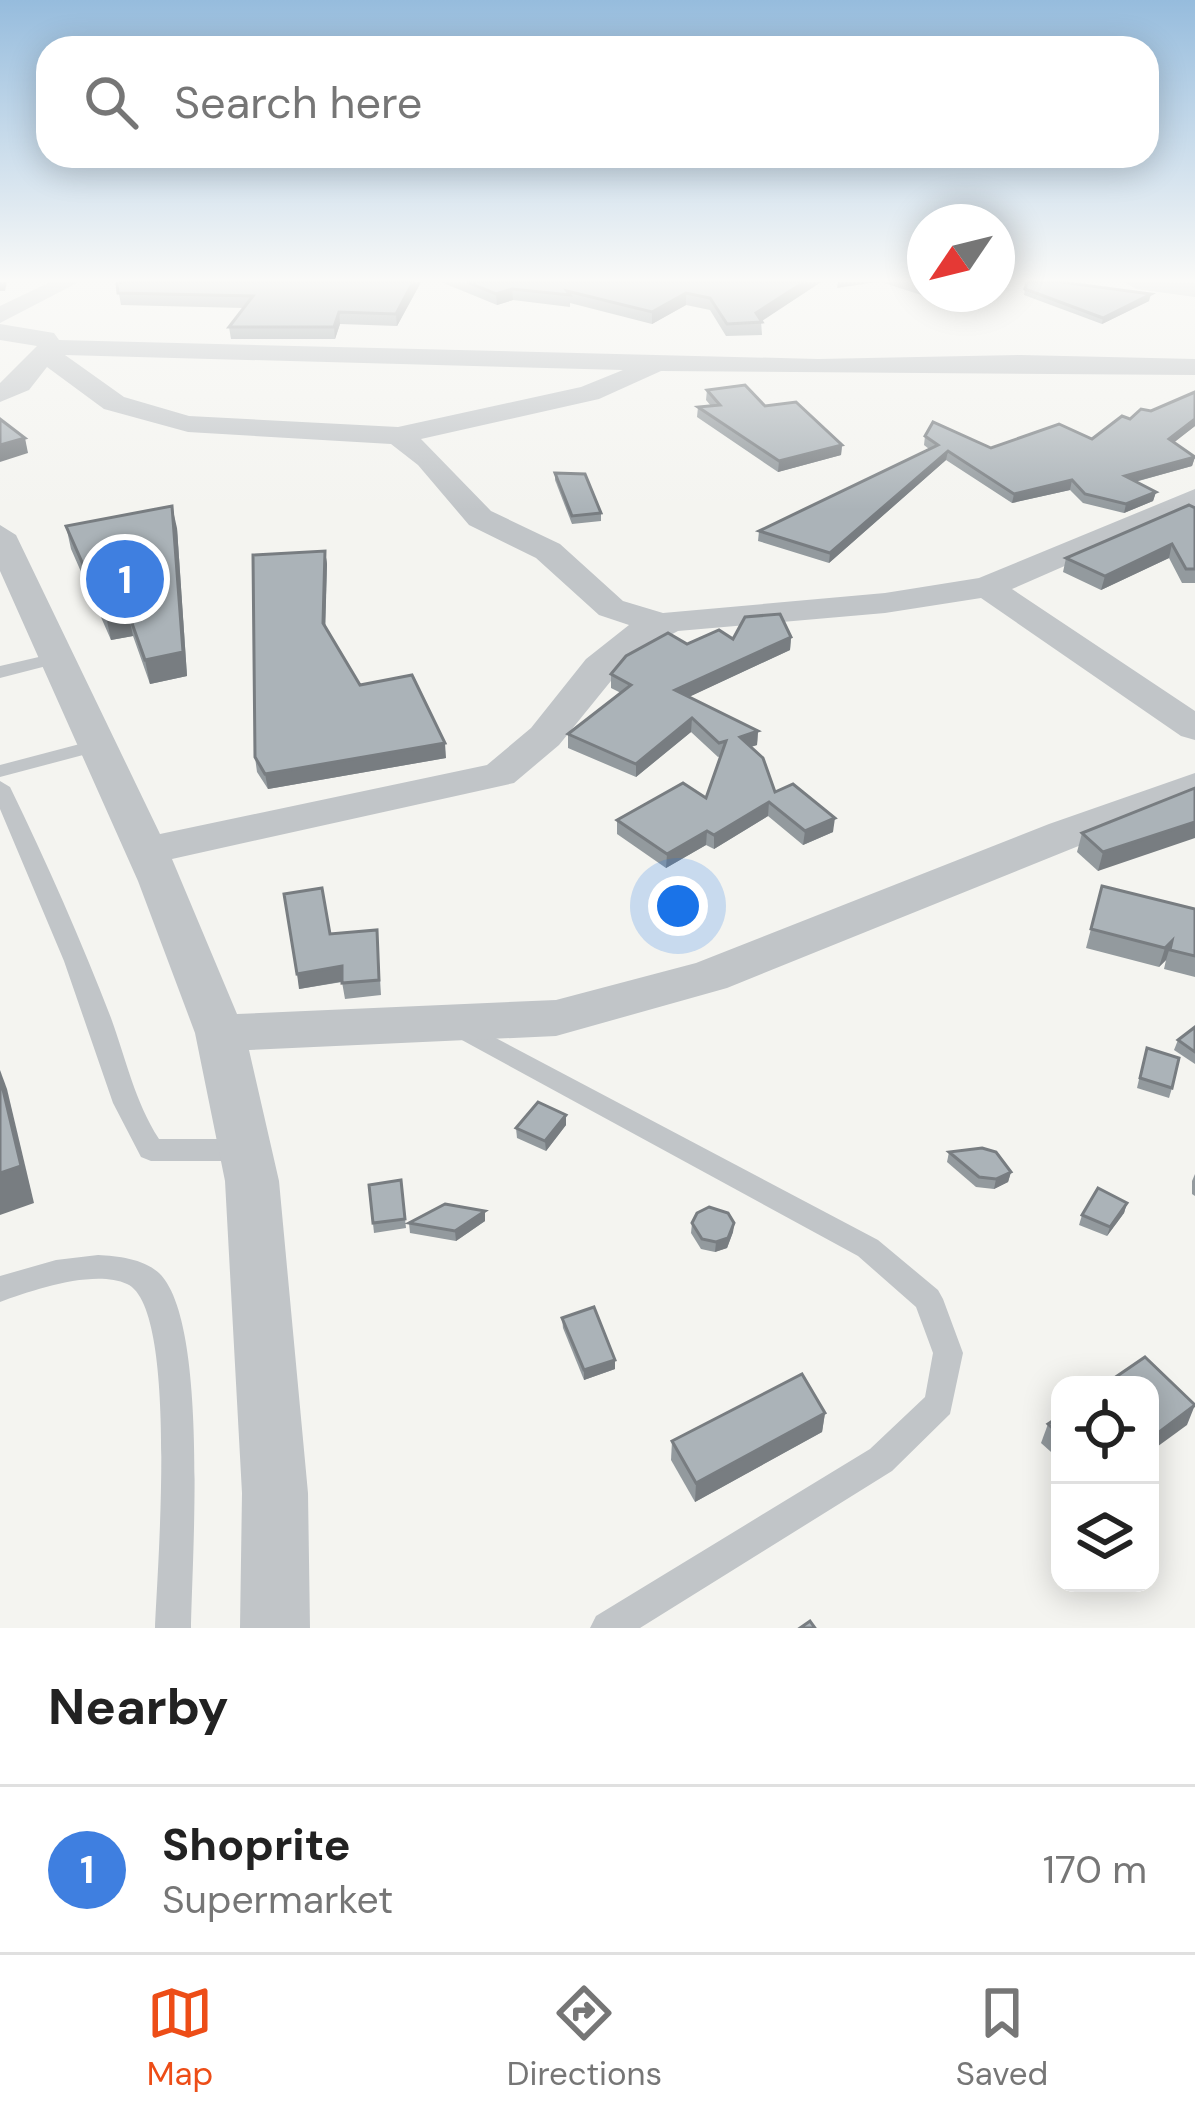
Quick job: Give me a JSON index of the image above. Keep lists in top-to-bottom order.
{
  "north": "bottom left",
  "page": {
    "search": "Search here",
    "pins": "1",
    "heading": "Nearby",
    "list": [
      {
        "mark": "1",
        "name": "Shoprite",
        "note": "Supermarket",
        "value": "170 m"
      }
    ],
    "nav": ["Map", "Directions", "Saved"]
  }
}
